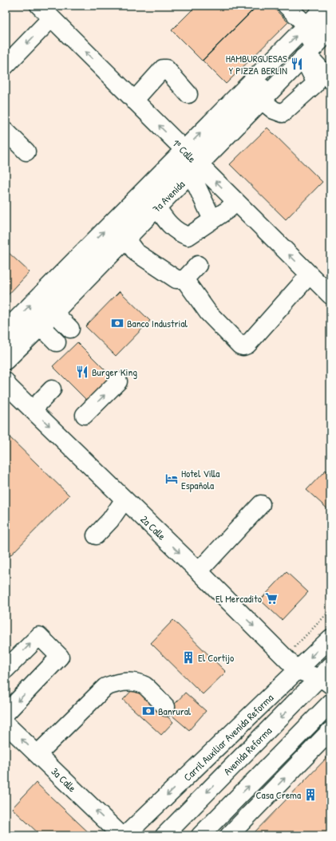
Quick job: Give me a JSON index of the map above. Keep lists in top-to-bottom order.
{
  "streets": {
    "main road": [
      "1ª Calle",
      "7a Avenida",
      "2a Calle",
      "Carril Auxiliar Avenida Reforma",
      "Avenida Reforma",
      "3a Calle"
    ]
  },
  "crossings": [
    ["1ª Calle", "7a Avenida"],
    ["2a Calle", "Carril Auxiliar Avenida Reforma"],
    ["2a Calle", "Avenida Reforma"]
  ],
  "one_way": ["2a Calle", "3a Calle"],
  "places": {
    "restaurant": ["HAMBURGUESAS Y PIZZA BERLIN", "Burger King"],
    "bank": ["Banco Industrial", "Banrural"],
    "hotel": ["Hotel Villa Española"],
    "supermarket": ["El Mercadito"],
    "building": ["El Cortijo", "Casa Crema"]
  }
}
